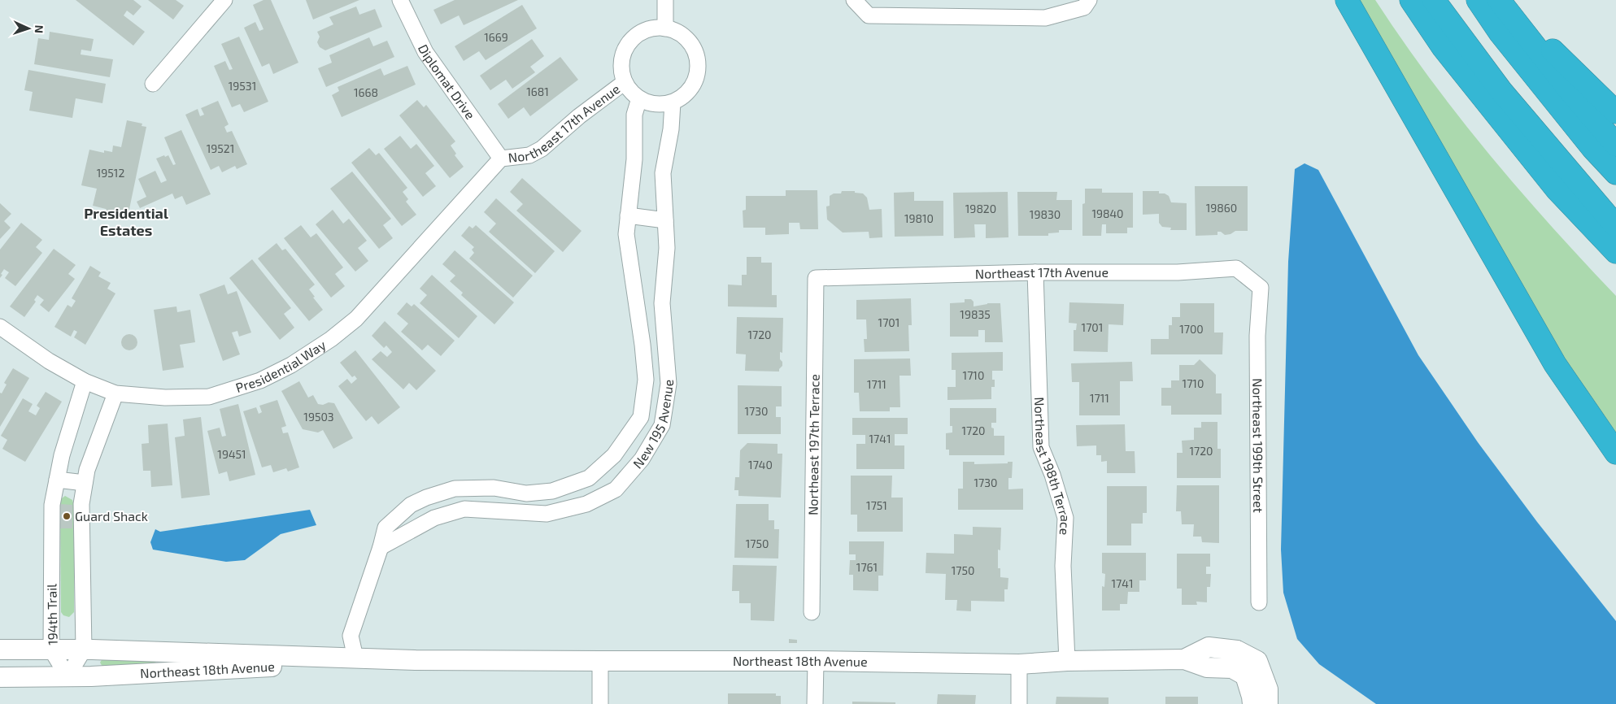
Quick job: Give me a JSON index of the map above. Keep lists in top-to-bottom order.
{
  "streets": {
    "street": [
      "Diplomat Drive",
      "Northeast 17th Avenue",
      "Presidential Way",
      "New 195 Avenue",
      "Northeast 197th Terrace",
      "Northeast 199th Street",
      "Northeast 198th Terrace",
      "194th Trail",
      "Northeast 18th Avenue"
    ]
  },
  "crossings": [
    ["Diplomat Drive", "Northeast 17th Avenue"],
    ["Diplomat Drive", "Presidential Way"],
    ["Northeast 17th Avenue", "Presidential Way"],
    ["Northeast 17th Avenue", "New 195 Avenue"],
    ["Northeast 17th Avenue", "Northeast 197th Terrace"],
    ["Northeast 17th Avenue", "Northeast 199th Street"],
    ["Northeast 17th Avenue", "Northeast 198th Terrace"],
    ["Presidential Way", "194th Trail"],
    ["New 195 Avenue", "Northeast 18th Avenue"],
    ["Northeast 198th Terrace", "Northeast 18th Avenue"],
    ["194th Trail", "Northeast 18th Avenue"]
  ],
  "districts": ["Presidential Estates"],
  "places": ["Guard Shack"],
  "house_numbers": [
    "1669",
    "19531",
    "1681",
    "1668",
    "19521",
    "19512",
    "19860",
    "19820",
    "19840",
    "19830",
    "19810",
    "19835",
    "1701",
    "1701",
    "1700",
    "1720",
    "1710",
    "1710",
    "1711",
    "1711",
    "1730",
    "19503",
    "1720",
    "1741",
    "1720",
    "19451",
    "1740",
    "1730",
    "1751",
    "1750",
    "1761",
    "1750",
    "1741"
  ],
  "north": "right"
}
